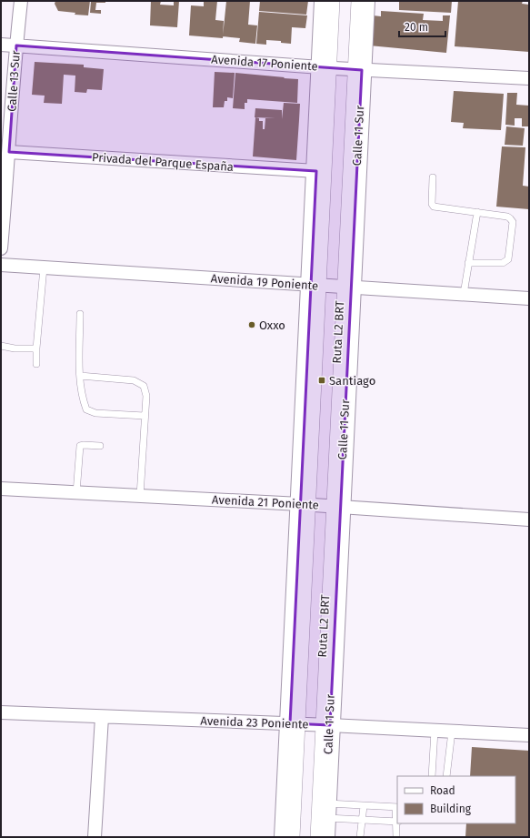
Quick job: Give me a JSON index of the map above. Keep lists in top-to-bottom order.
{
  "streets": {
    "main road": ["Calle 11 Sur"],
    "street": [
      "Avenida 17 Poniente",
      "Calle 13 Sur",
      "Privada del Parque España",
      "Avenida 19 Poniente",
      "Avenida 21 Poniente",
      "Avenida 23 Poniente"
    ]
  },
  "crossings": [
    ["Avenida 17 Poniente", "Calle 13 Sur"],
    ["Avenida 17 Poniente", "Calle 11 Sur"],
    ["Calle 13 Sur", "Privada del Parque España"],
    ["Calle 11 Sur", "Avenida 19 Poniente"],
    ["Calle 11 Sur", "Avenida 21 Poniente"],
    ["Calle 11 Sur", "Avenida 23 Poniente"]
  ],
  "places": {
    "other": ["Oxxo"],
    "transit": ["Santiago"]
  },
  "legend": ["Road", "Building"],
  "scale_bar": "20 m"
}
